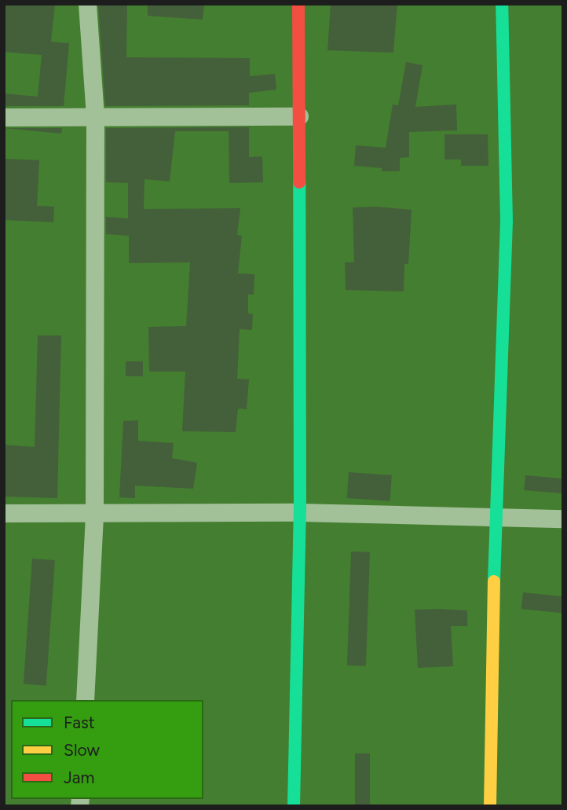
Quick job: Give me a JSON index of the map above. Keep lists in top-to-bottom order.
{
  "legend": ["Fast", "Slow", "Jam"]
}
